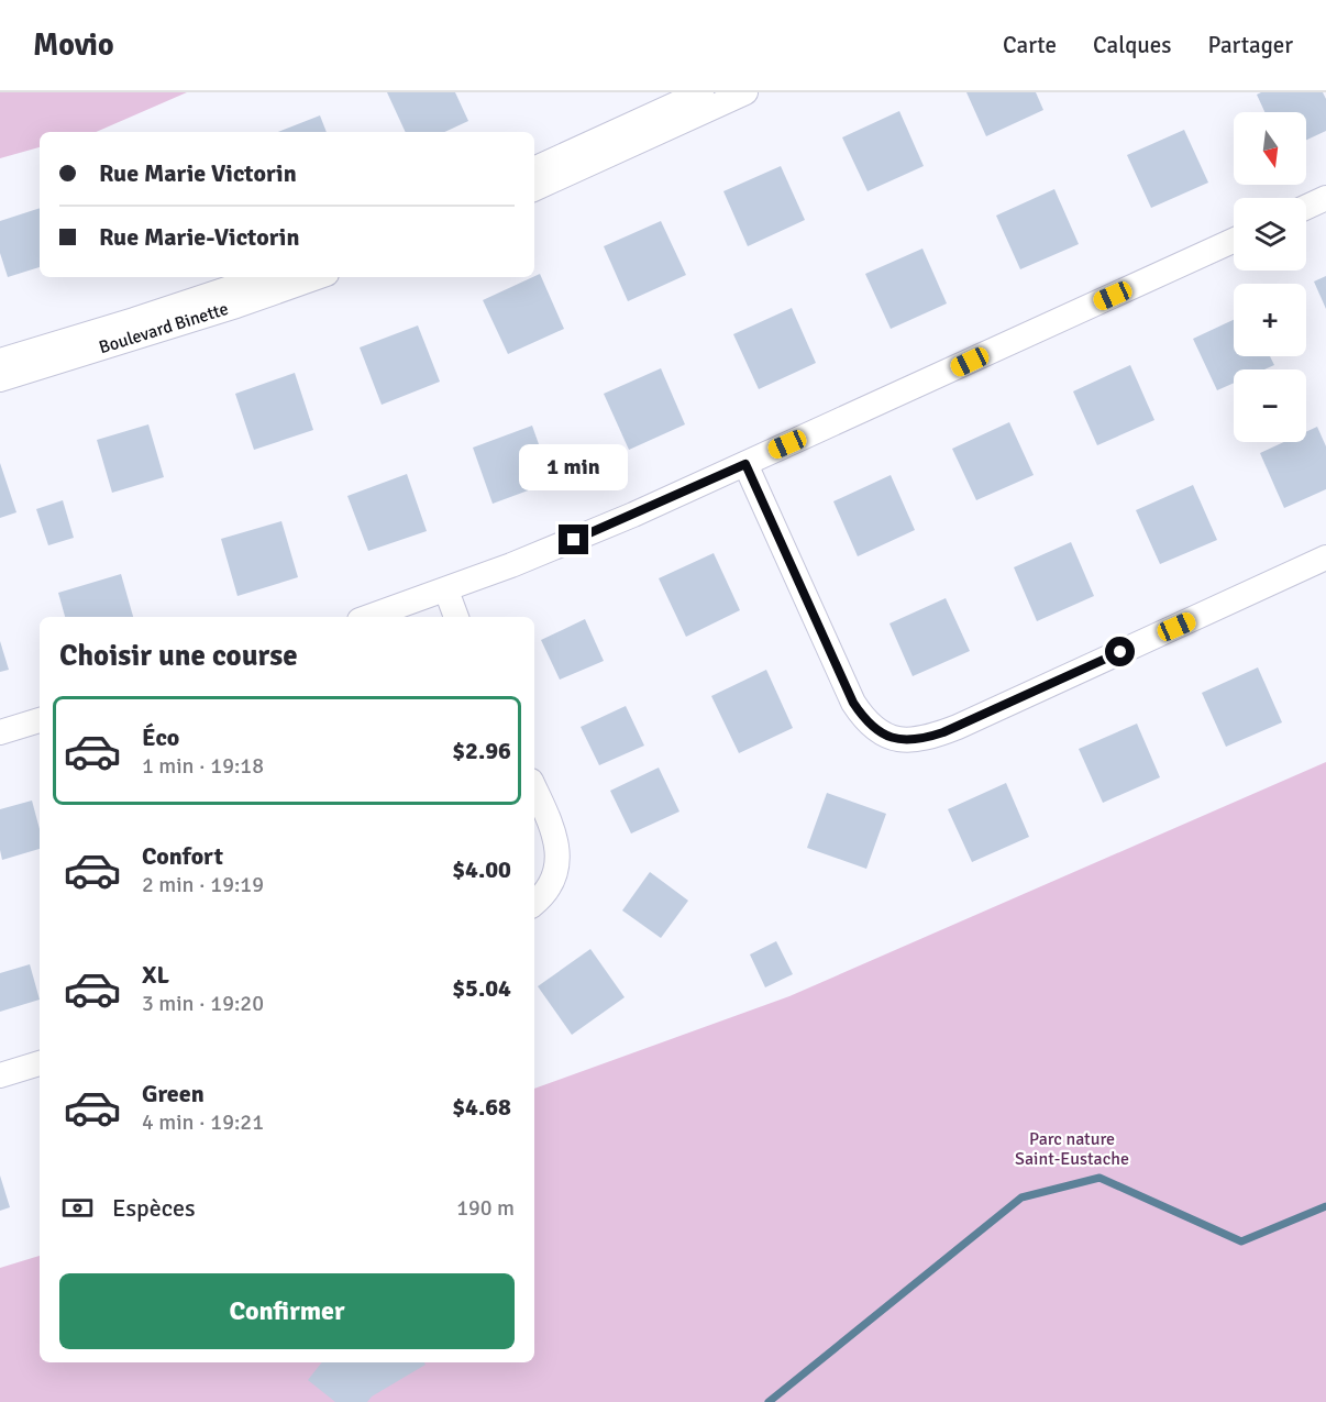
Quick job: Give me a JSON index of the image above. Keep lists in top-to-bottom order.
{
  "streets": {
    "street": ["Boulevard Binette"]
  },
  "parks": ["Parc nature Saint-Eustache"],
  "north": "bottom",
  "page": {
    "header": "Movio",
    "nav": ["Carte", "Calques", "Partager"],
    "map_buttons": ["+", "−"],
    "banner": ["Rue Marie Victorin", "Rue Marie-Victorin"],
    "bubble": "1 min",
    "heading": "Choisir une course",
    "list": [
      {
        "name": "Éco",
        "note": "1 min · 19:18",
        "value": "$2.96"
      },
      {
        "name": "Confort",
        "note": "2 min · 19:19",
        "value": "$4.00"
      },
      {
        "name": "XL",
        "note": "3 min · 19:20",
        "value": "$5.04"
      },
      {
        "name": "Green",
        "note": "4 min · 19:21",
        "value": "$4.68"
      }
    ],
    "pay": ["Espèces", "190 m"],
    "buttons": "Confirmer"
  }
}
